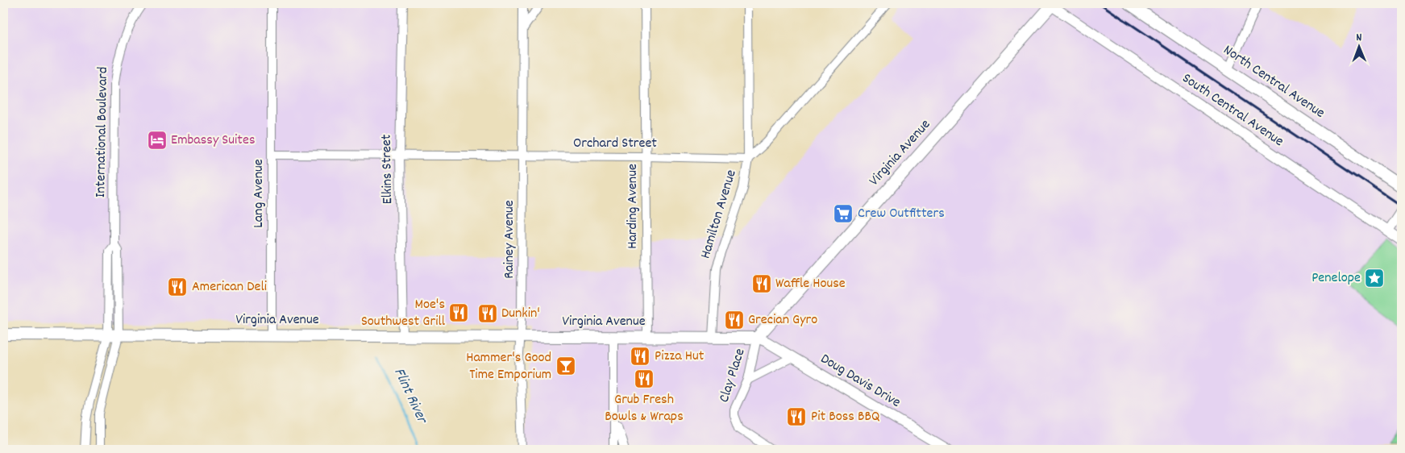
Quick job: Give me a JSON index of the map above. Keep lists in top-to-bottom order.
{
  "streets": {
    "main road": ["North Central Avenue", "Virginia Avenue"],
    "street": [
      "South Central Avenue",
      "International Boulevard",
      "Orchard Street",
      "Elkins Street",
      "Lang Avenue",
      "Harding Avenue",
      "Hamilton Avenue",
      "Rainey Avenue",
      "Clay Place",
      "Doug Davis Drive"
    ]
  },
  "crossings": [
    ["South Central Avenue", "Virginia Avenue"],
    ["International Boulevard", "Virginia Avenue"],
    ["Orchard Street", "Elkins Street"],
    ["Orchard Street", "Lang Avenue"],
    ["Orchard Street", "Harding Avenue"],
    ["Orchard Street", "Hamilton Avenue"],
    ["Orchard Street", "Rainey Avenue"],
    ["Virginia Avenue", "Elkins Street"],
    ["Virginia Avenue", "Lang Avenue"],
    ["Virginia Avenue", "Harding Avenue"],
    ["Virginia Avenue", "Hamilton Avenue"],
    ["Virginia Avenue", "Rainey Avenue"],
    ["Virginia Avenue", "Clay Place"],
    ["Virginia Avenue", "Doug Davis Drive"],
    ["Clay Place", "Doug Davis Drive"]
  ],
  "water": ["Flint River"],
  "places": {
    "hotel": ["Embassy Suites"],
    "supermarket": ["Crew Outfitters"],
    "place": ["Penelope"],
    "restaurant": [
      "Waffle House",
      "American Deli",
      "Moe's Southwest Grill",
      "Dunkin'",
      "Grecian Gyro",
      "Pizza Hut",
      "Grub Fresh Bowls & Wraps",
      "Pit Boss BBQ"
    ],
    "bar": ["Hammer's Good Time Emporium"]
  },
  "north": "top"
}
